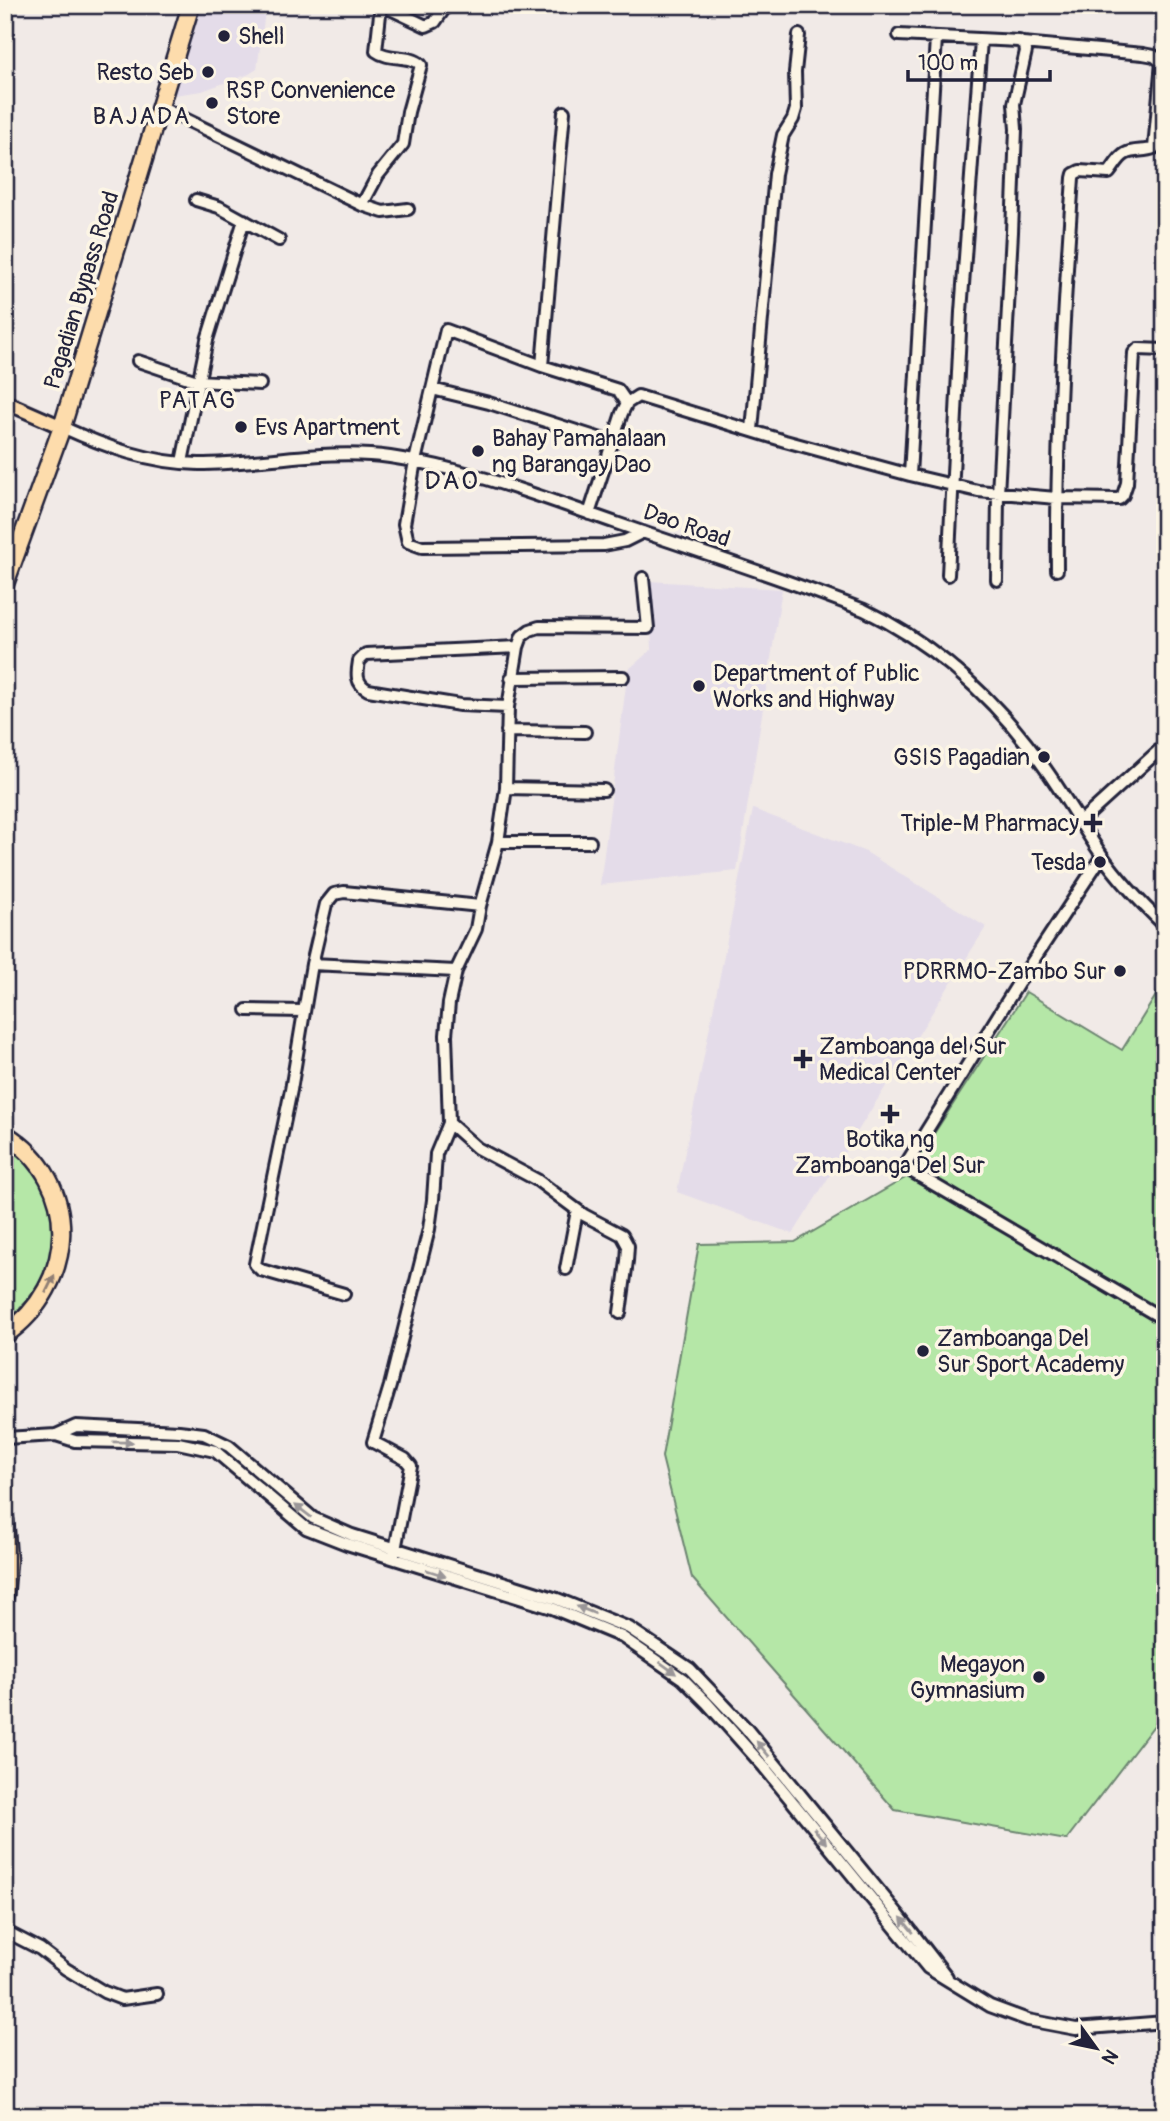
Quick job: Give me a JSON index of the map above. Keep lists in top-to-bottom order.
{
  "streets": {
    "highway": ["Pagadian Bypass Road"],
    "street": ["Dao Road"]
  },
  "crossings": [
    ["Pagadian Bypass Road", "Dao Road"]
  ],
  "districts": ["BAJADA", "PATAG", "DAO"],
  "places": {
    "other": [
      "Shell",
      "Resto Seb",
      "RSP Convenience Store",
      "Evs Apartment",
      "Bahay Pamahalaan ng Barangay Dao",
      "Department of Public Works and Highway",
      "GSIS Pagadian",
      "Tesda",
      "PDRRMO-Zambo Sur",
      "Zamboanga Del Sur Sport Academy",
      "Megayon Gymnasium"
    ],
    "health": ["Triple-M Pharmacy", "Zamboanga del Sur Medical Center", "Botika ng Zamboanga Del Sur"]
  },
  "scale_bar": "100 m",
  "north": "bottom right"
}
